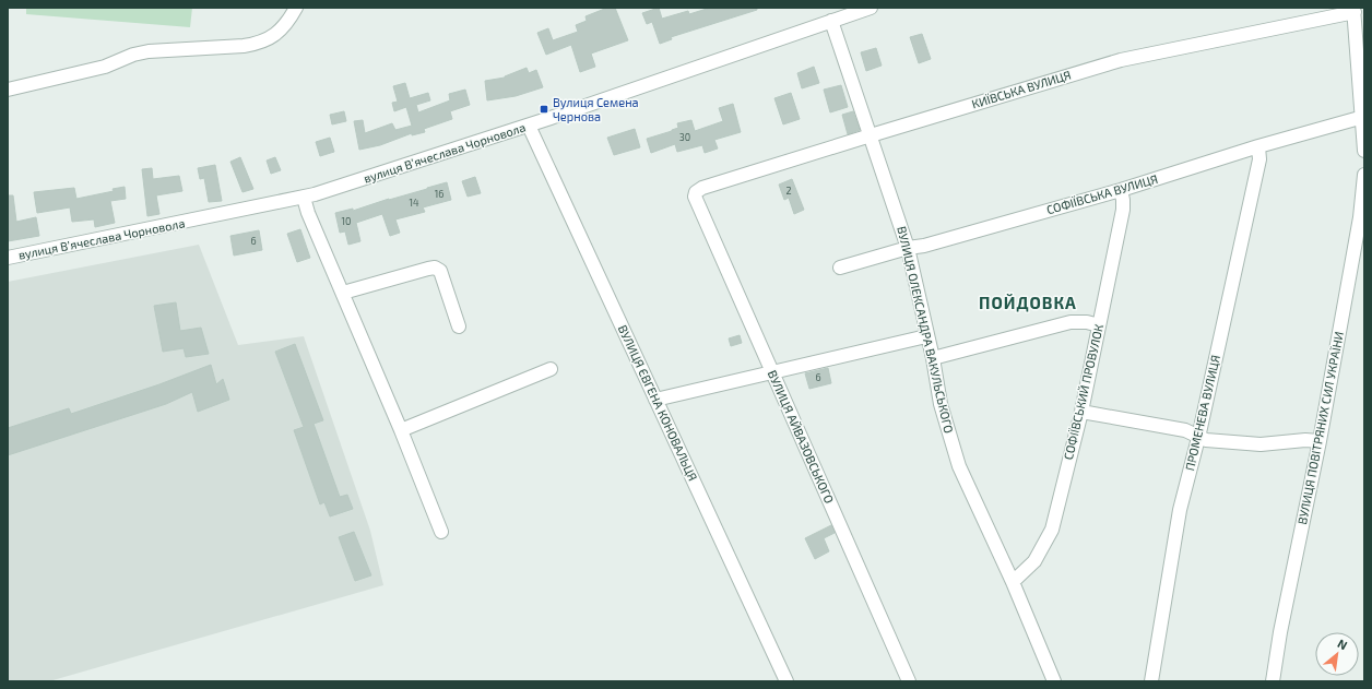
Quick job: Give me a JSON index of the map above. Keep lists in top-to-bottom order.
{
  "streets": {
    "street": [
      "КИЇВСЬКА ВУЛИЦЯ",
      "вулиця Вʼячеслава Чорновола",
      "СОФІЇВСЬКА ВУЛИЦЯ",
      "ВУЛИЦЯ ОЛЕКСАНДРА ВАКУЛЬСЬКОГО",
      "СОФІЇВСЬКИЙ ПРОВУЛОК",
      "ВУЛИЦЯ ЄВГЕНА КОНОВАЛЬЦЯ",
      "ПРОМЕНЕВА ВУЛИЦЯ",
      "ВУЛИЦЯ ПОВІТРЯНИХ СИЛ УКРАЇНИ",
      "ВУЛИЦЯ АЙВАЗОВСЬКОГО"
    ]
  },
  "crossings": [
    ["КИЇВСЬКА ВУЛИЦЯ", "ВУЛИЦЯ ОЛЕКСАНДРА ВАКУЛЬСЬКОГО"],
    ["КИЇВСЬКА ВУЛИЦЯ", "ВУЛИЦЯ АЙВАЗОВСЬКОГО"],
    ["вулиця Вʼячеслава Чорновола", "ВУЛИЦЯ ОЛЕКСАНДРА ВАКУЛЬСЬКОГО"],
    ["вулиця Вʼячеслава Чорновола", "ВУЛИЦЯ ЄВГЕНА КОНОВАЛЬЦЯ"],
    ["СОФІЇВСЬКА ВУЛИЦЯ", "ВУЛИЦЯ ОЛЕКСАНДРА ВАКУЛЬСЬКОГО"],
    ["СОФІЇВСЬКА ВУЛИЦЯ", "СОФІЇВСЬКИЙ ПРОВУЛОК"],
    ["СОФІЇВСЬКА ВУЛИЦЯ", "ПРОМЕНЕВА ВУЛИЦЯ"],
    ["ВУЛИЦЯ ОЛЕКСАНДРА ВАКУЛЬСЬКОГО", "СОФІЇВСЬКИЙ ПРОВУЛОК"]
  ],
  "districts": ["ПОЙДОВКА"],
  "places": {
    "transit": ["Вулиця Семена Чернова"]
  },
  "house_numbers": [
    "30",
    "2",
    "16",
    "14",
    "10",
    "6",
    "6"
  ],
  "north": "top right"
}
